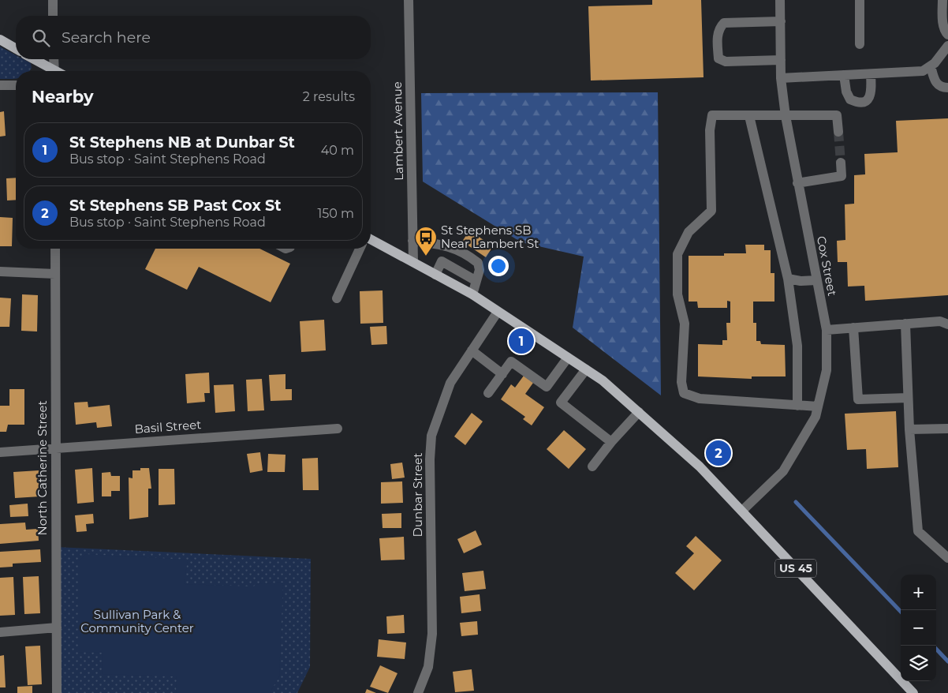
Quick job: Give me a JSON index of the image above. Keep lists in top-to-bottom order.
{
  "streets": {
    "main road": ["US 45"],
    "street": [
      "Lambert Avenue",
      "Cox Street",
      "Basil Street",
      "North Catherine Street",
      "Dunbar Street"
    ]
  },
  "crossings": [
    ["Lambert Avenue", "US 45"],
    ["Cox Street", "US 45"],
    ["Basil Street", "North Catherine Street"],
    ["Dunbar Street", "US 45"]
  ],
  "parks": ["Sullivan Park & Community Center"],
  "places": {
    "bus stop": ["St Stephens SB Near Lambert St"]
  },
  "page": {
    "search": "Search here",
    "heading": ["Nearby", "2 results"],
    "list": [
      {
        "mark": "1",
        "name": "St Stephens NB at Dunbar St",
        "note": "Bus stop · Saint Stephens Road",
        "value": "40 m"
      },
      {
        "mark": "2",
        "name": "St Stephens SB Past Cox St",
        "note": "Bus stop · Saint Stephens Road",
        "value": "150 m"
      }
    ],
    "pins": ["1", "2"],
    "map_buttons": ["+", "−"]
  }
}
